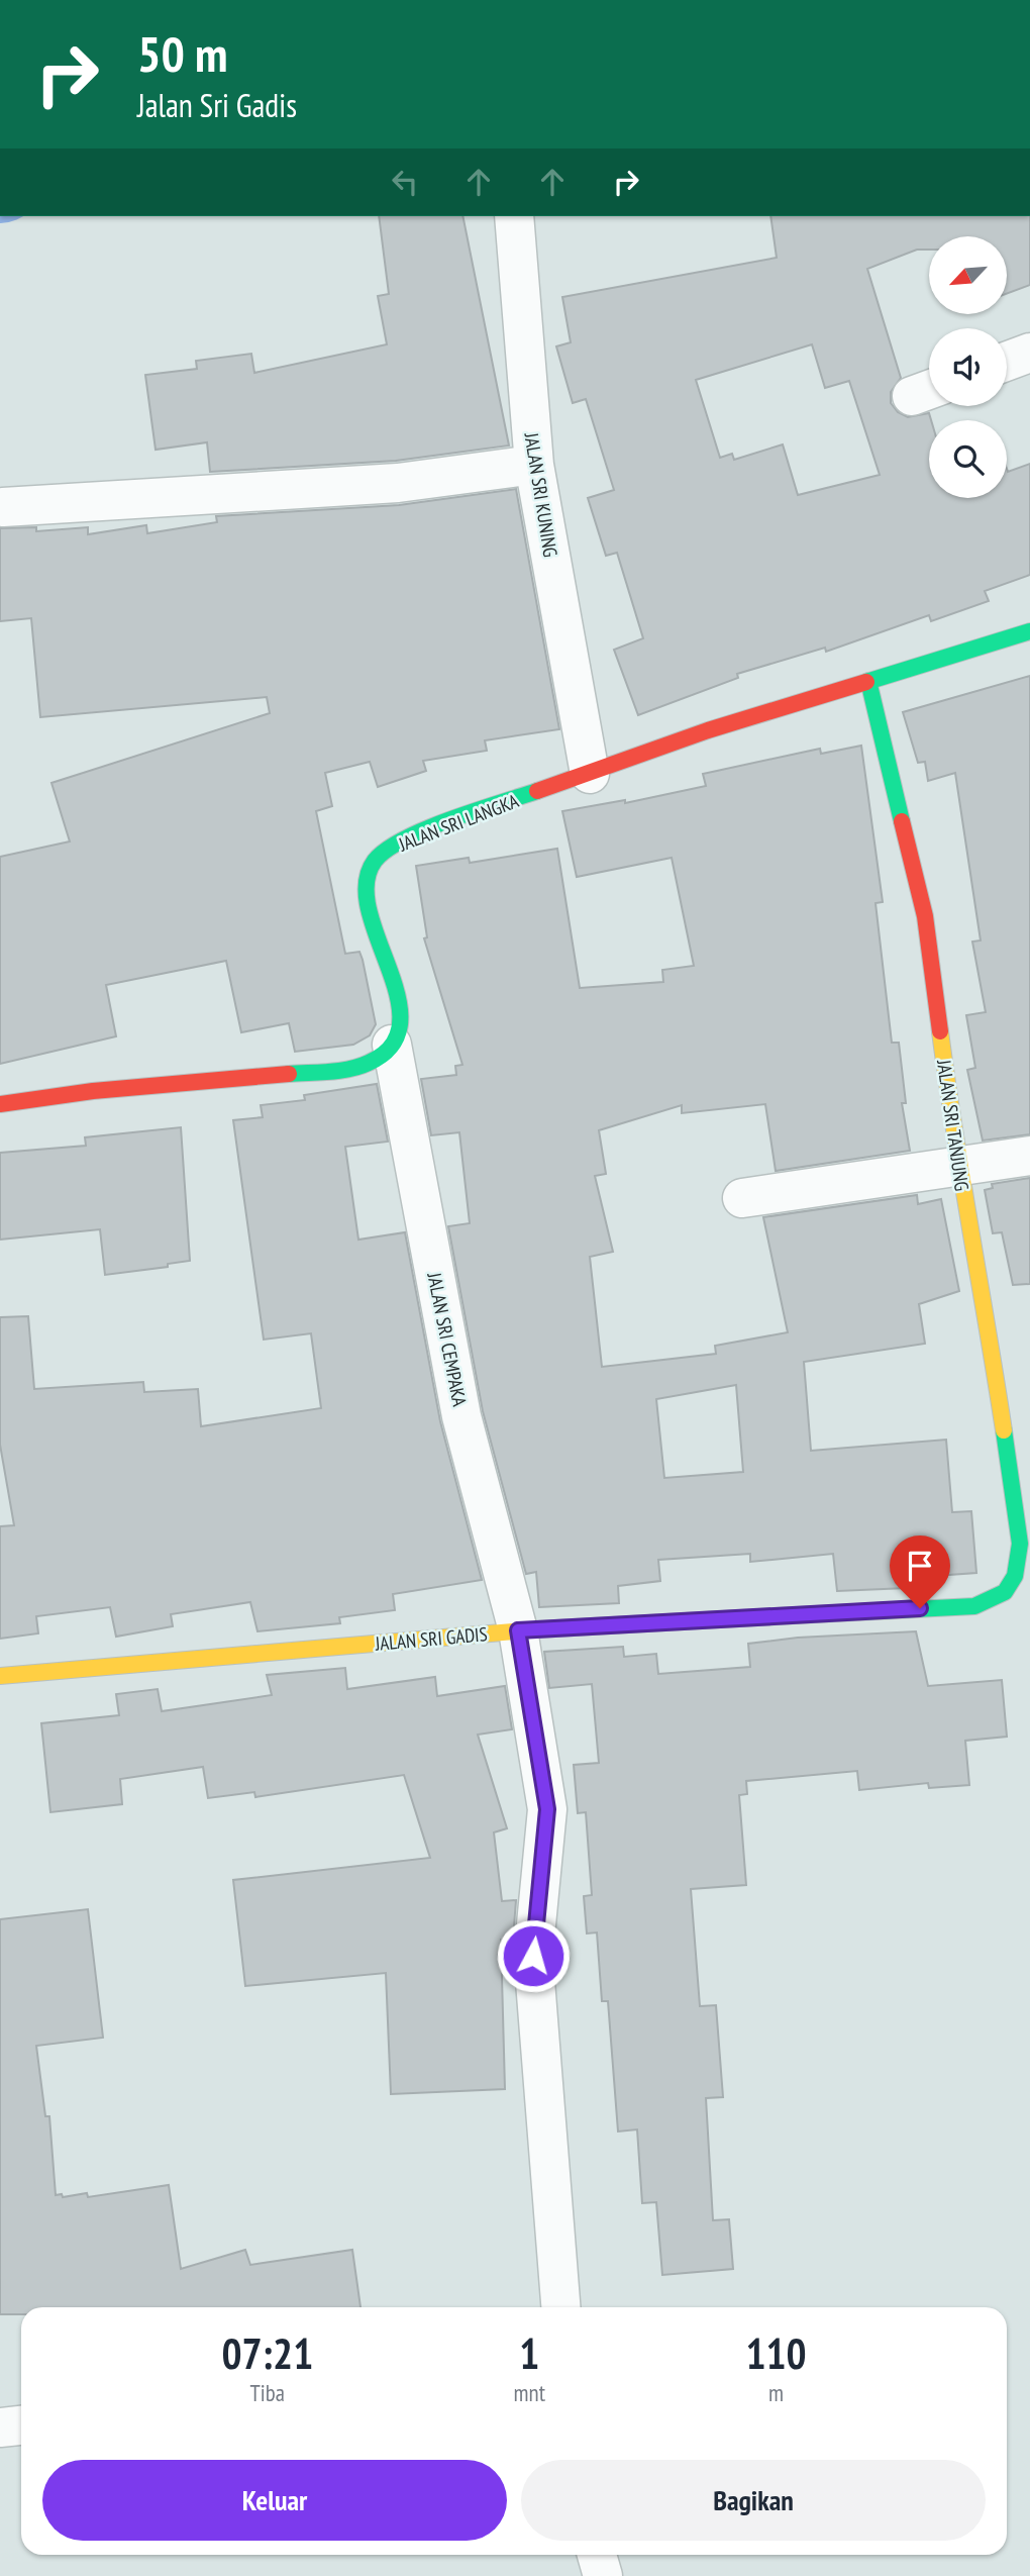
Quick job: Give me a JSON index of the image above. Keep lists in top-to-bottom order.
{
  "streets": {
    "street": [
      "JALAN SRI KUNING",
      "JALAN SRI LANGKA",
      "JALAN SRI TANJUNG",
      "JALAN SRI CEMPAKA",
      "JALAN SRI GADIS"
    ]
  },
  "crossings": [
    ["JALAN SRI KUNING", "JALAN SRI LANGKA"],
    ["JALAN SRI LANGKA", "JALAN SRI TANJUNG"],
    ["JALAN SRI LANGKA", "JALAN SRI CEMPAKA"],
    ["JALAN SRI TANJUNG", "JALAN SRI GADIS"],
    ["JALAN SRI CEMPAKA", "JALAN SRI GADIS"]
  ],
  "north": "bottom left",
  "page": {
    "turn": ["50 m", "Jalan Sri Gadis"],
    "eta": [
      "07:21",
      "Tiba",
      "1",
      "mnt",
      "110",
      "m"
    ],
    "buttons": ["Keluar", "Bagikan"]
  }
}
